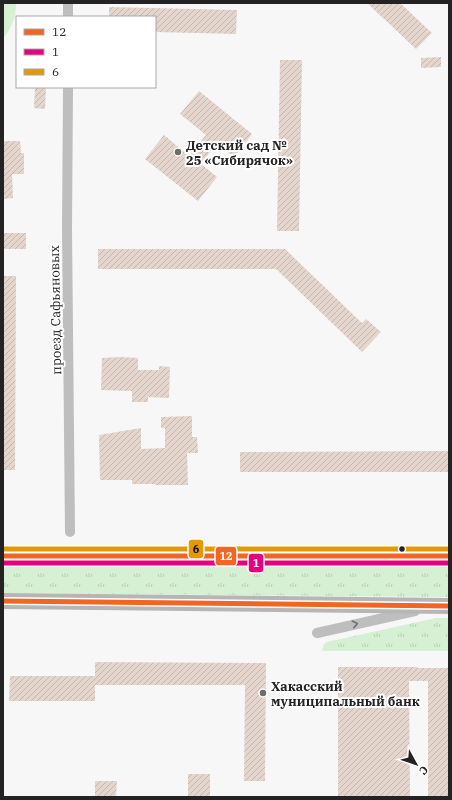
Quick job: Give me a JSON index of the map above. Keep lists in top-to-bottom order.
{
  "streets": {
    "street": ["проезд Сафьяновых"]
  },
  "places": ["Детский сад № 25 «Сибирячок»", "Хакасский муниципальный банк"],
  "lines": ["transit line 6", "transit line 12", "transit line 1"],
  "legend": ["12", "1", "6"],
  "north": "bottom right"
}
